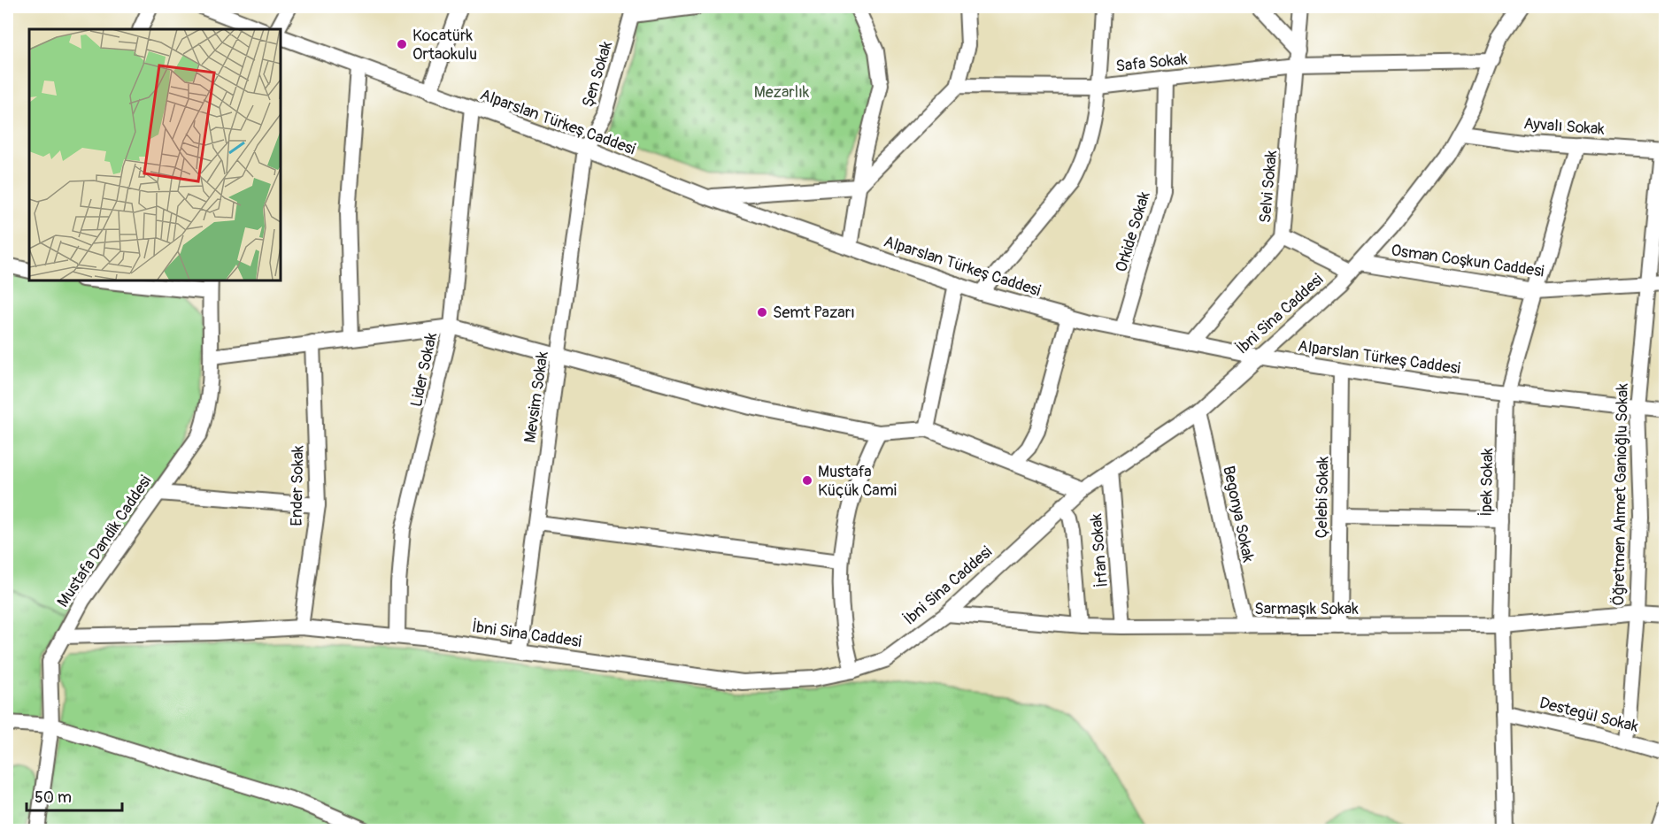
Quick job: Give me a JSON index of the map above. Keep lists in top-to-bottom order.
{
  "streets": {
    "street": [
      "Safa Sokak",
      "Şen Sokak",
      "Alparslan Türkeş Caddesi",
      "Ayvalı Sokak",
      "Selvi Sokak",
      "Orkide Sokak",
      "Osman Coşkun Caddesi",
      "İbni Sina Caddesi",
      "Lider Sokak",
      "Mevsim Sokak",
      "İpek Sokak",
      "Ender Sokak",
      "Öğretmen Ahmet Ganioğlu Sokak",
      "Çelebi Sokak",
      "Begonya Sokak",
      "Mustafa Dandik Caddesi",
      "İrfan Sokak",
      "Sarmaşık Sokak",
      "Destegül Sokak"
    ]
  },
  "crossings": [
    ["Safa Sokak", "Selvi Sokak"],
    ["Safa Sokak", "Orkide Sokak"],
    ["Safa Sokak", "İbni Sina Caddesi"],
    ["Şen Sokak", "Alparslan Türkeş Caddesi"],
    ["Şen Sokak", "Mevsim Sokak"],
    ["Alparslan Türkeş Caddesi", "Selvi Sokak"],
    ["Alparslan Türkeş Caddesi", "Orkide Sokak"],
    ["Alparslan Türkeş Caddesi", "İbni Sina Caddesi"],
    ["Alparslan Türkeş Caddesi", "Lider Sokak"],
    ["Alparslan Türkeş Caddesi", "Mevsim Sokak"],
    ["Alparslan Türkeş Caddesi", "İpek Sokak"],
    ["Alparslan Türkeş Caddesi", "Öğretmen Ahmet Ganioğlu Sokak"],
    ["Alparslan Türkeş Caddesi", "Çelebi Sokak"],
    ["Ayvalı Sokak", "İbni Sina Caddesi"],
    ["Ayvalı Sokak", "İpek Sokak"],
    ["Ayvalı Sokak", "Öğretmen Ahmet Ganioğlu Sokak"],
    ["Selvi Sokak", "Osman Coşkun Caddesi"],
    ["Osman Coşkun Caddesi", "İbni Sina Caddesi"],
    ["Osman Coşkun Caddesi", "İpek Sokak"],
    ["Osman Coşkun Caddesi", "Öğretmen Ahmet Ganioğlu Sokak"],
    ["İbni Sina Caddesi", "Lider Sokak"],
    ["İbni Sina Caddesi", "Mevsim Sokak"],
    ["İbni Sina Caddesi", "Ender Sokak"],
    ["İbni Sina Caddesi", "Begonya Sokak"],
    ["İbni Sina Caddesi", "Mustafa Dandik Caddesi"],
    ["İbni Sina Caddesi", "İrfan Sokak"],
    ["İbni Sina Caddesi", "Sarmaşık Sokak"],
    ["İpek Sokak", "Sarmaşık Sokak"],
    ["İpek Sokak", "Destegül Sokak"],
    ["Öğretmen Ahmet Ganioğlu Sokak", "Sarmaşık Sokak"],
    ["Öğretmen Ahmet Ganioğlu Sokak", "Destegül Sokak"],
    ["Çelebi Sokak", "Sarmaşık Sokak"],
    ["Begonya Sokak", "Sarmaşık Sokak"],
    ["İrfan Sokak", "Sarmaşık Sokak"]
  ],
  "parks": ["Mezarlık"],
  "places": ["Kocatürk Ortaokulu", "Semt Pazarı", "Mustafa Küçük Cami"],
  "scale_bar": "50 m"
}
